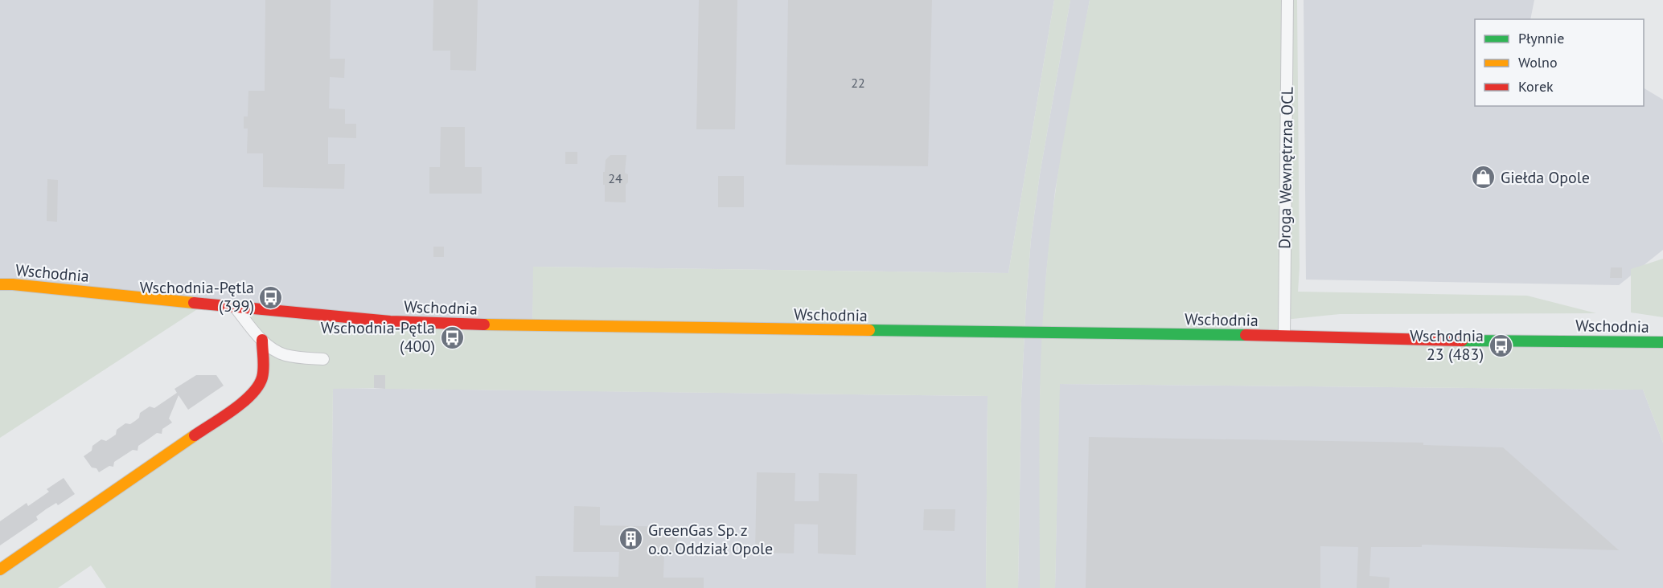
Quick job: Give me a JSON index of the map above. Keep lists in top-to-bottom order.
{
  "streets": {
    "street": ["Droga Wewnętrzna OCL", "Wschodnia"]
  },
  "crossings": [
    ["Droga Wewnętrzna OCL", "Wschodnia"]
  ],
  "places": {
    "shop": ["Giełda Opole"],
    "bus stop": ["Wschodnia-Pętla (399)", "Wschodnia-Pętla (400)", "Wschodnia 23 (483)"],
    "building": ["GreenGas Sp. z o.o. Oddział Opole"]
  },
  "house_numbers": ["22", "24"],
  "legend": ["Płynnie", "Wolno", "Korek"]
}
